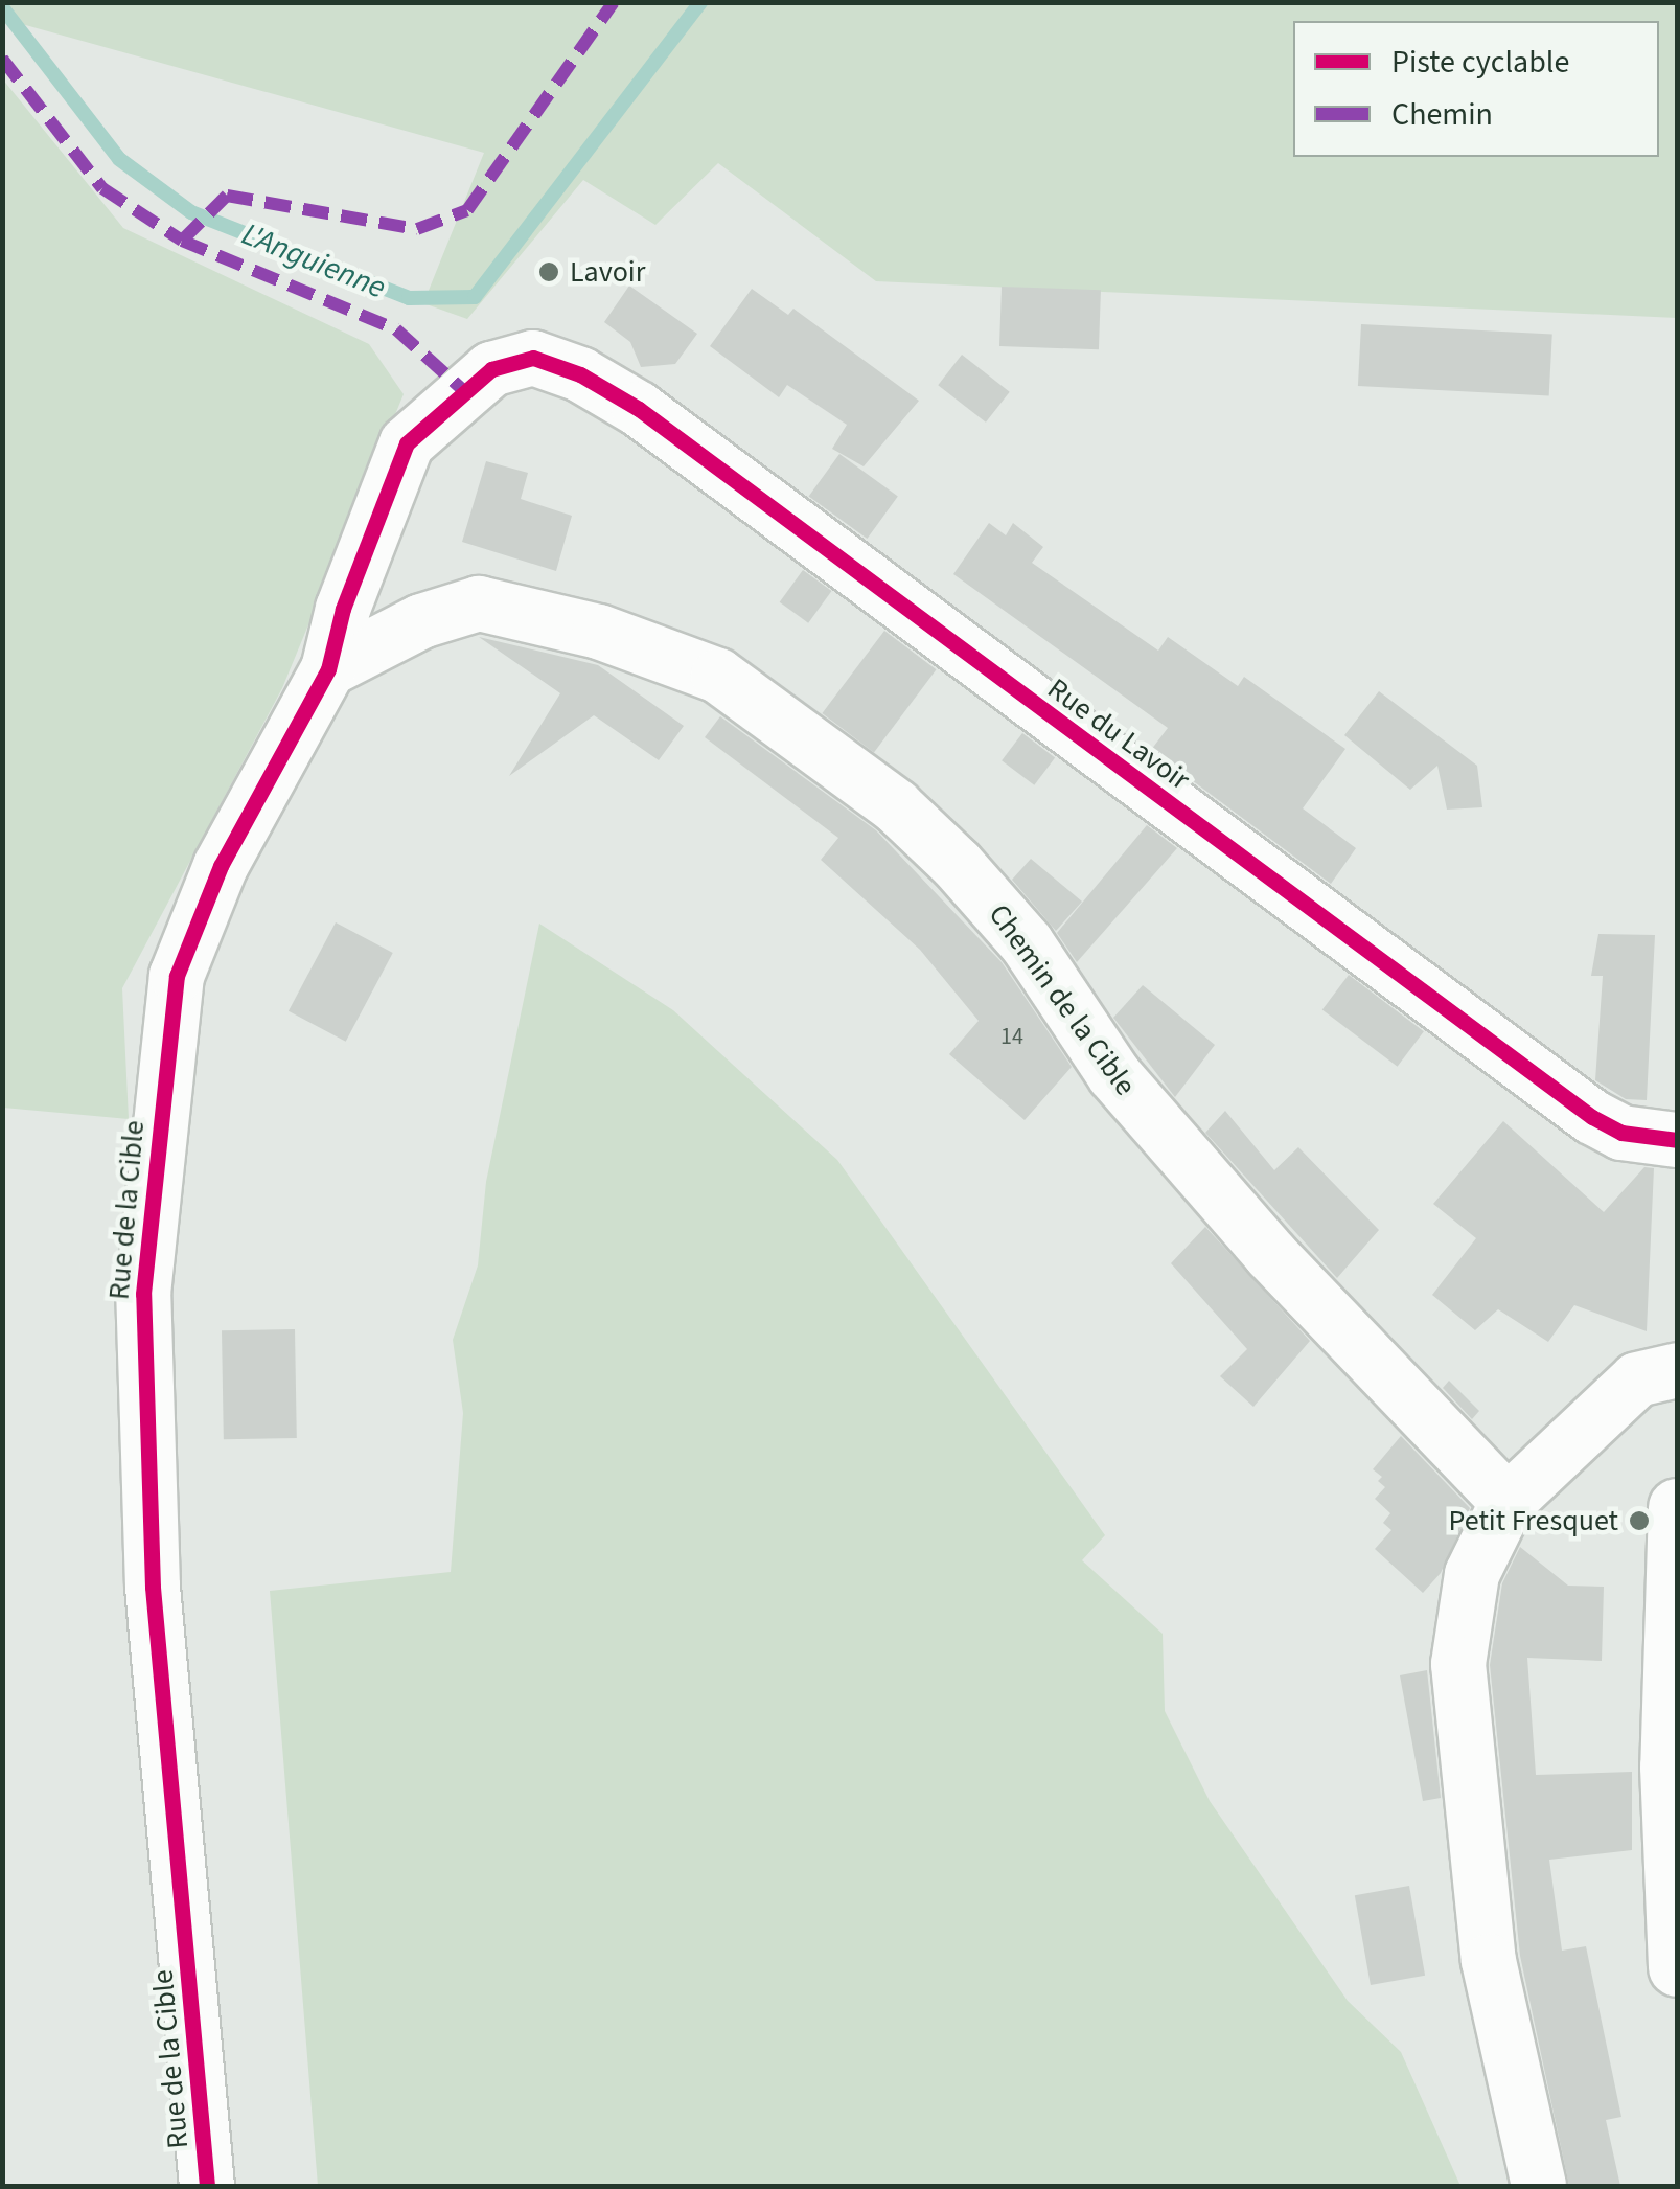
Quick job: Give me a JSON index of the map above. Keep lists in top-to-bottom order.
{
  "streets": {
    "street": ["Rue du Lavoir", "Chemin de la Cible", "Rue de la Cible"]
  },
  "crossings": [
    ["Rue du Lavoir", "Rue de la Cible"],
    ["Chemin de la Cible", "Rue de la Cible"]
  ],
  "water": ["L'Anguienne"],
  "places": ["Lavoir", "Petit Fresquet"],
  "house_numbers": ["14"],
  "legend": ["Piste cyclable", "Chemin"]
}
